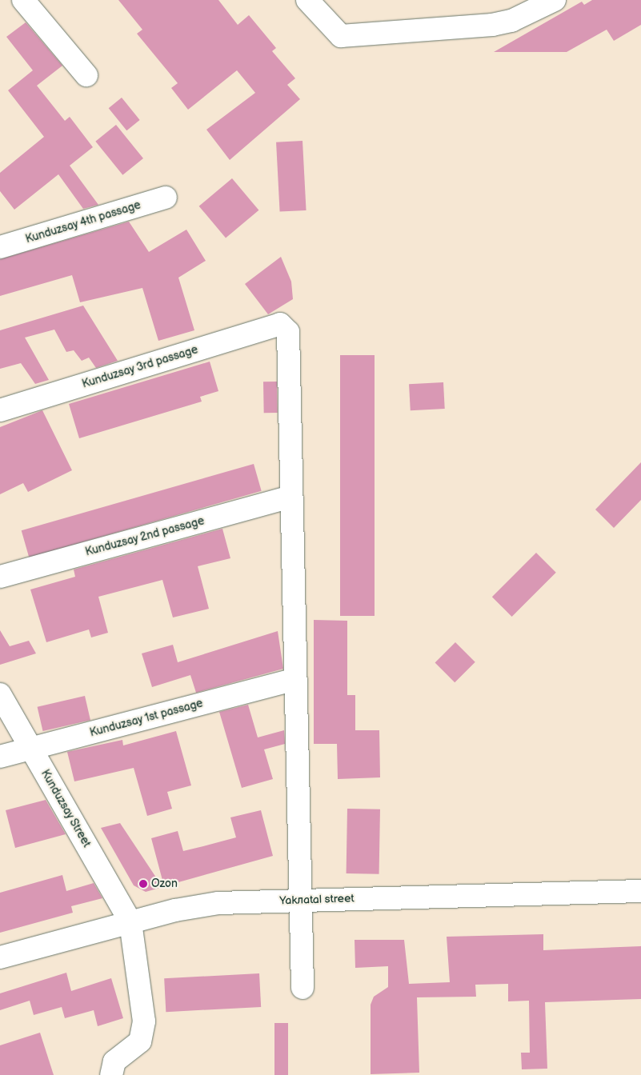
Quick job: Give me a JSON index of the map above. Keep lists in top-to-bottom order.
{
  "streets": {
    "street": [
      "Kunduzsay 4th passage",
      "Kunduzsay 3rd passage",
      "Kunduzsay 2nd passage",
      "Kunduzsay 1st passage",
      "Kunduzsay Street",
      "Yakлatal street"
    ]
  },
  "crossings": [
    ["Kunduzsay 3rd passage", "Kunduzsay 2nd passage"],
    ["Kunduzsay 1st passage", "Kunduzsay Street"],
    ["Kunduzsay Street", "Yakлatal street"]
  ],
  "places": ["Ozon"]
}
